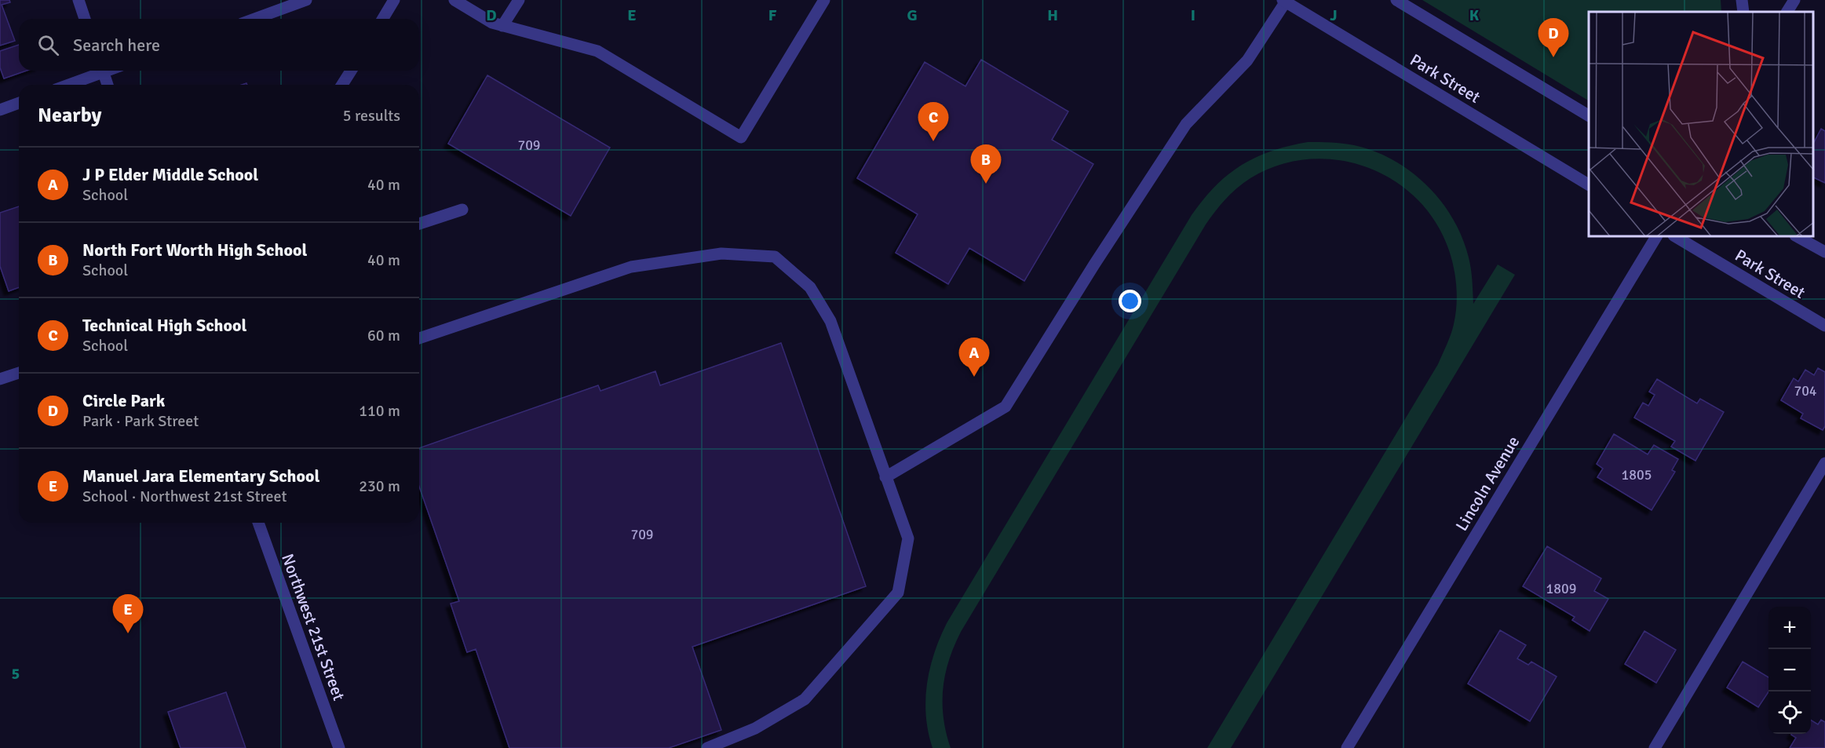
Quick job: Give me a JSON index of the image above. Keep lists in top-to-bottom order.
{
  "streets": {
    "street": ["Park Street", "Lincoln Avenue", "Northwest 21st Street"]
  },
  "house_numbers": [
    "709",
    "704",
    "1805",
    "709",
    "1809"
  ],
  "page": {
    "pins": [
      "D",
      "C",
      "B",
      "A",
      "E"
    ],
    "search": "Search here",
    "heading": ["Nearby", "5 results"],
    "list": [
      {
        "mark": "A",
        "name": "J P Elder Middle School",
        "note": "School",
        "value": "40 m"
      },
      {
        "mark": "B",
        "name": "North Fort Worth High School",
        "note": "School",
        "value": "40 m"
      },
      {
        "mark": "C",
        "name": "Technical High School",
        "note": "School",
        "value": "60 m"
      },
      {
        "mark": "D",
        "name": "Circle Park",
        "note": "Park · Park Street",
        "value": "110 m"
      },
      {
        "mark": "E",
        "name": "Manuel Jara Elementary School",
        "note": "School · Northwest 21st Street",
        "value": "230 m"
      }
    ],
    "map_buttons": ["+", "−"]
  },
  "grid": {
    "columns": [
      "D",
      "E",
      "F",
      "G",
      "H",
      "I",
      "J",
      "K"
    ],
    "rows": ["5"]
  }
}
